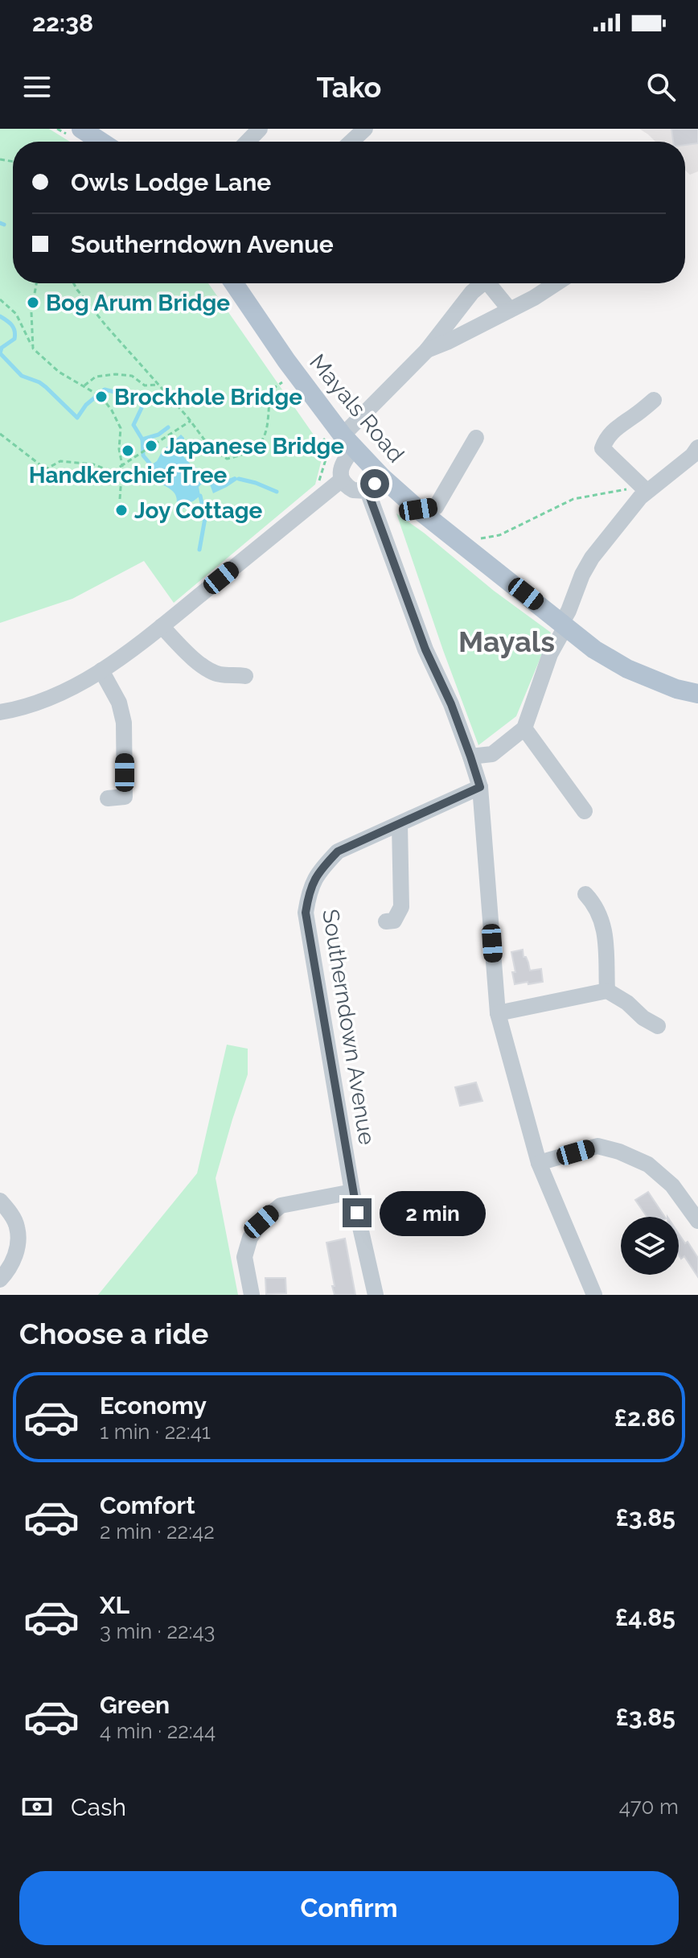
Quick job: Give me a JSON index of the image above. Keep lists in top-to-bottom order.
{
  "streets": {
    "main road": ["Mayals Road"],
    "street": ["Southerndown Avenue"]
  },
  "districts": ["Mayals"],
  "places": [
    "Bog Arum Bridge",
    "Brockhole Bridge",
    "Japanese Bridge",
    "Handkerchief Tree",
    "Joy Cottage"
  ],
  "page": {
    "status": "22:38",
    "header": "Tako",
    "banner": ["Owls Lodge Lane", "Southerndown Avenue"],
    "bubble": "2 min",
    "heading": "Choose a ride",
    "list": [
      {
        "name": "Economy",
        "note": "1 min · 22:41",
        "value": "£2.86"
      },
      {
        "name": "Comfort",
        "note": "2 min · 22:42",
        "value": "£3.85"
      },
      {
        "name": "XL",
        "note": "3 min · 22:43",
        "value": "£4.85"
      },
      {
        "name": "Green",
        "note": "4 min · 22:44",
        "value": "£3.85"
      }
    ],
    "pay": ["Cash", "470 m"],
    "buttons": "Confirm"
  }
}
